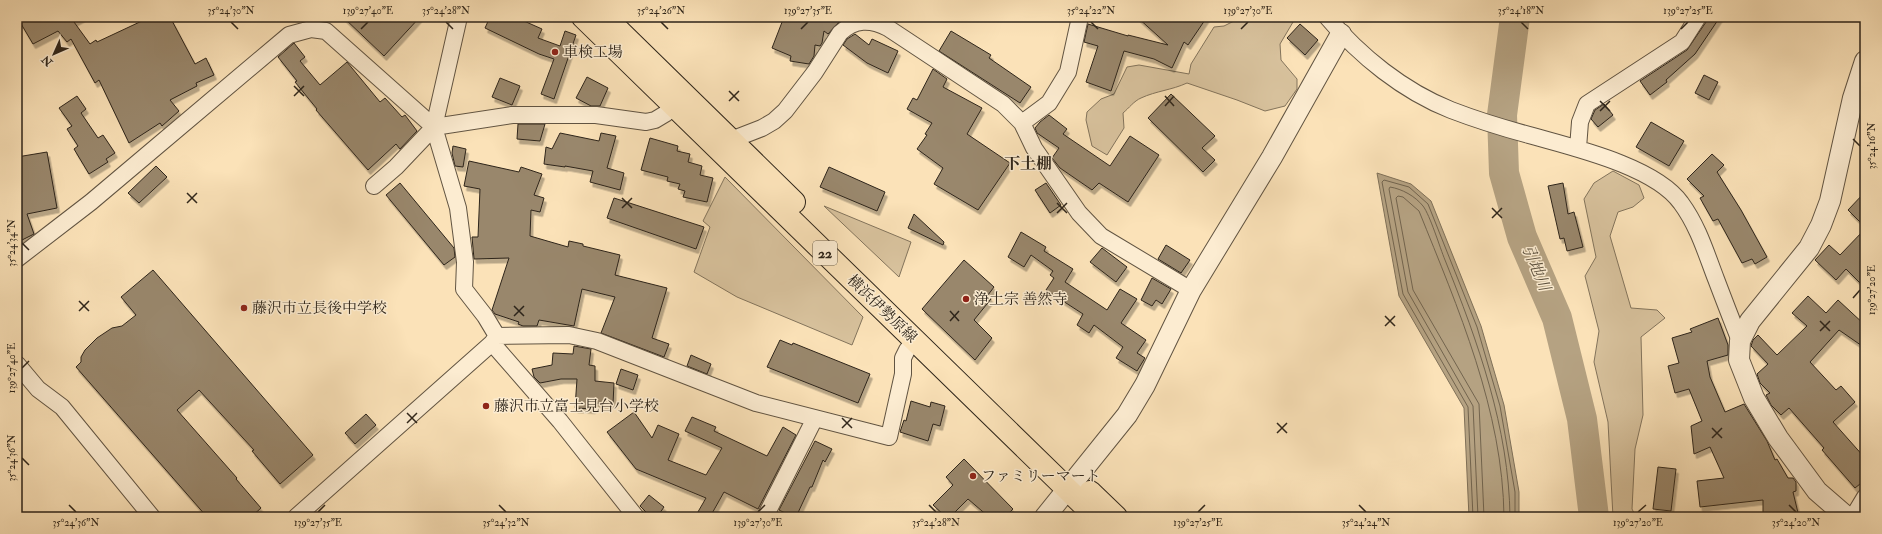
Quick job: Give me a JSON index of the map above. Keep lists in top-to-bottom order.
{
  "streets": {
    "main road": ["22", "横浜伊勢原線"]
  },
  "districts": ["下土棚"],
  "water": ["引地川"],
  "places": [
    "車検工場",
    "浄土宗 善然寺",
    "藤沢市立長後中学校",
    "藤沢市立富士見台小学校",
    "ファミリーマート"
  ],
  "north": "bottom left",
  "coordinates": [
    "35°24'30\"N",
    "139°27'40\"E",
    "35°24'28\"N",
    "35°24'26\"N",
    "139°27'35\"E",
    "35°24'22\"N",
    "139°27'30\"E",
    "35°24'18\"N",
    "139°27'25\"E",
    "35°24'16\"N",
    "35°24'34\"N",
    "139°27'20\"E",
    "35°24'36\"N",
    "35°24'32\"N",
    "35°24'24\"N",
    "35°24'20\"N"
  ]
}
